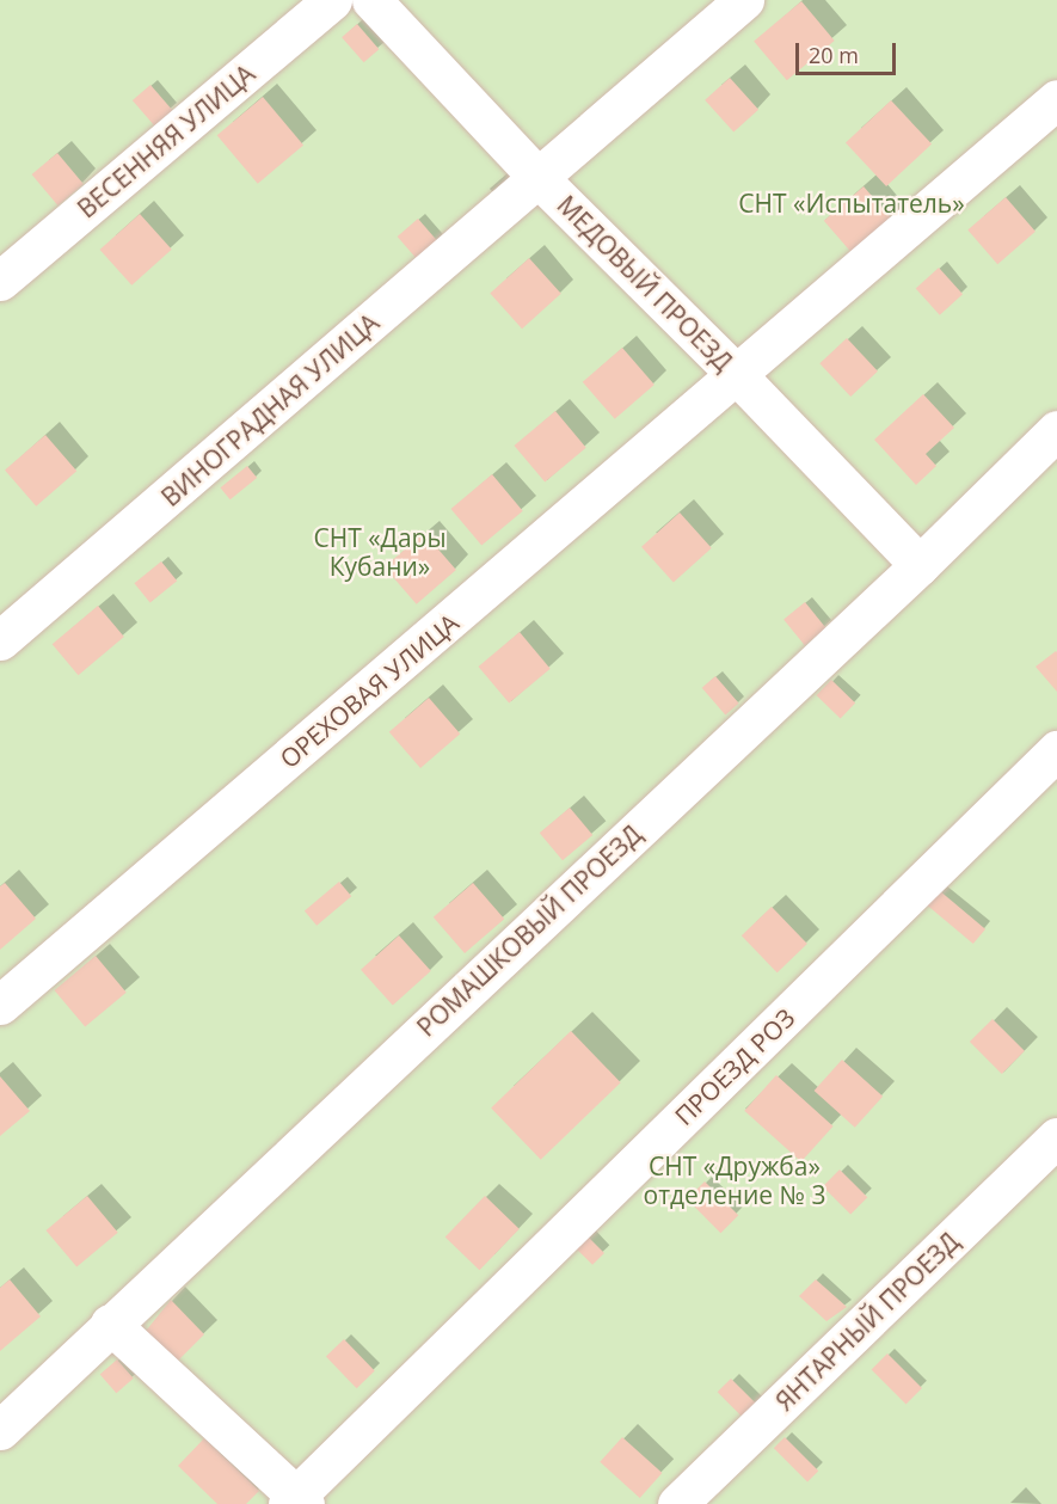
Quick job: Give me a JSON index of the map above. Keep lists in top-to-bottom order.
{
  "streets": {
    "street": [
      "ВЕСЕННЯЯ УЛИЦА",
      "МЕДОВЫЙ ПРОЕЗД",
      "ВИНОГРАДНАЯ УЛИЦА",
      "ОРЕХОВАЯ УЛИЦА",
      "РОМАШКОВЫЙ ПРОЕЗД",
      "ПРОЕЗД РОЗ",
      "ЯНТАРНЫЙ ПРОЕЗД"
    ]
  },
  "crossings": [
    ["МЕДОВЫЙ ПРОЕЗД", "ВИНОГРАДНАЯ УЛИЦА"],
    ["МЕДОВЫЙ ПРОЕЗД", "ОРЕХОВАЯ УЛИЦА"],
    ["МЕДОВЫЙ ПРОЕЗД", "РОМАШКОВЫЙ ПРОЕЗД"]
  ],
  "parks": ["СНТ «Испытатель»", "СНТ «Дары Кубани»", "СНТ «Дружба» отделение № 3"],
  "scale_bar": "20 m"
}
